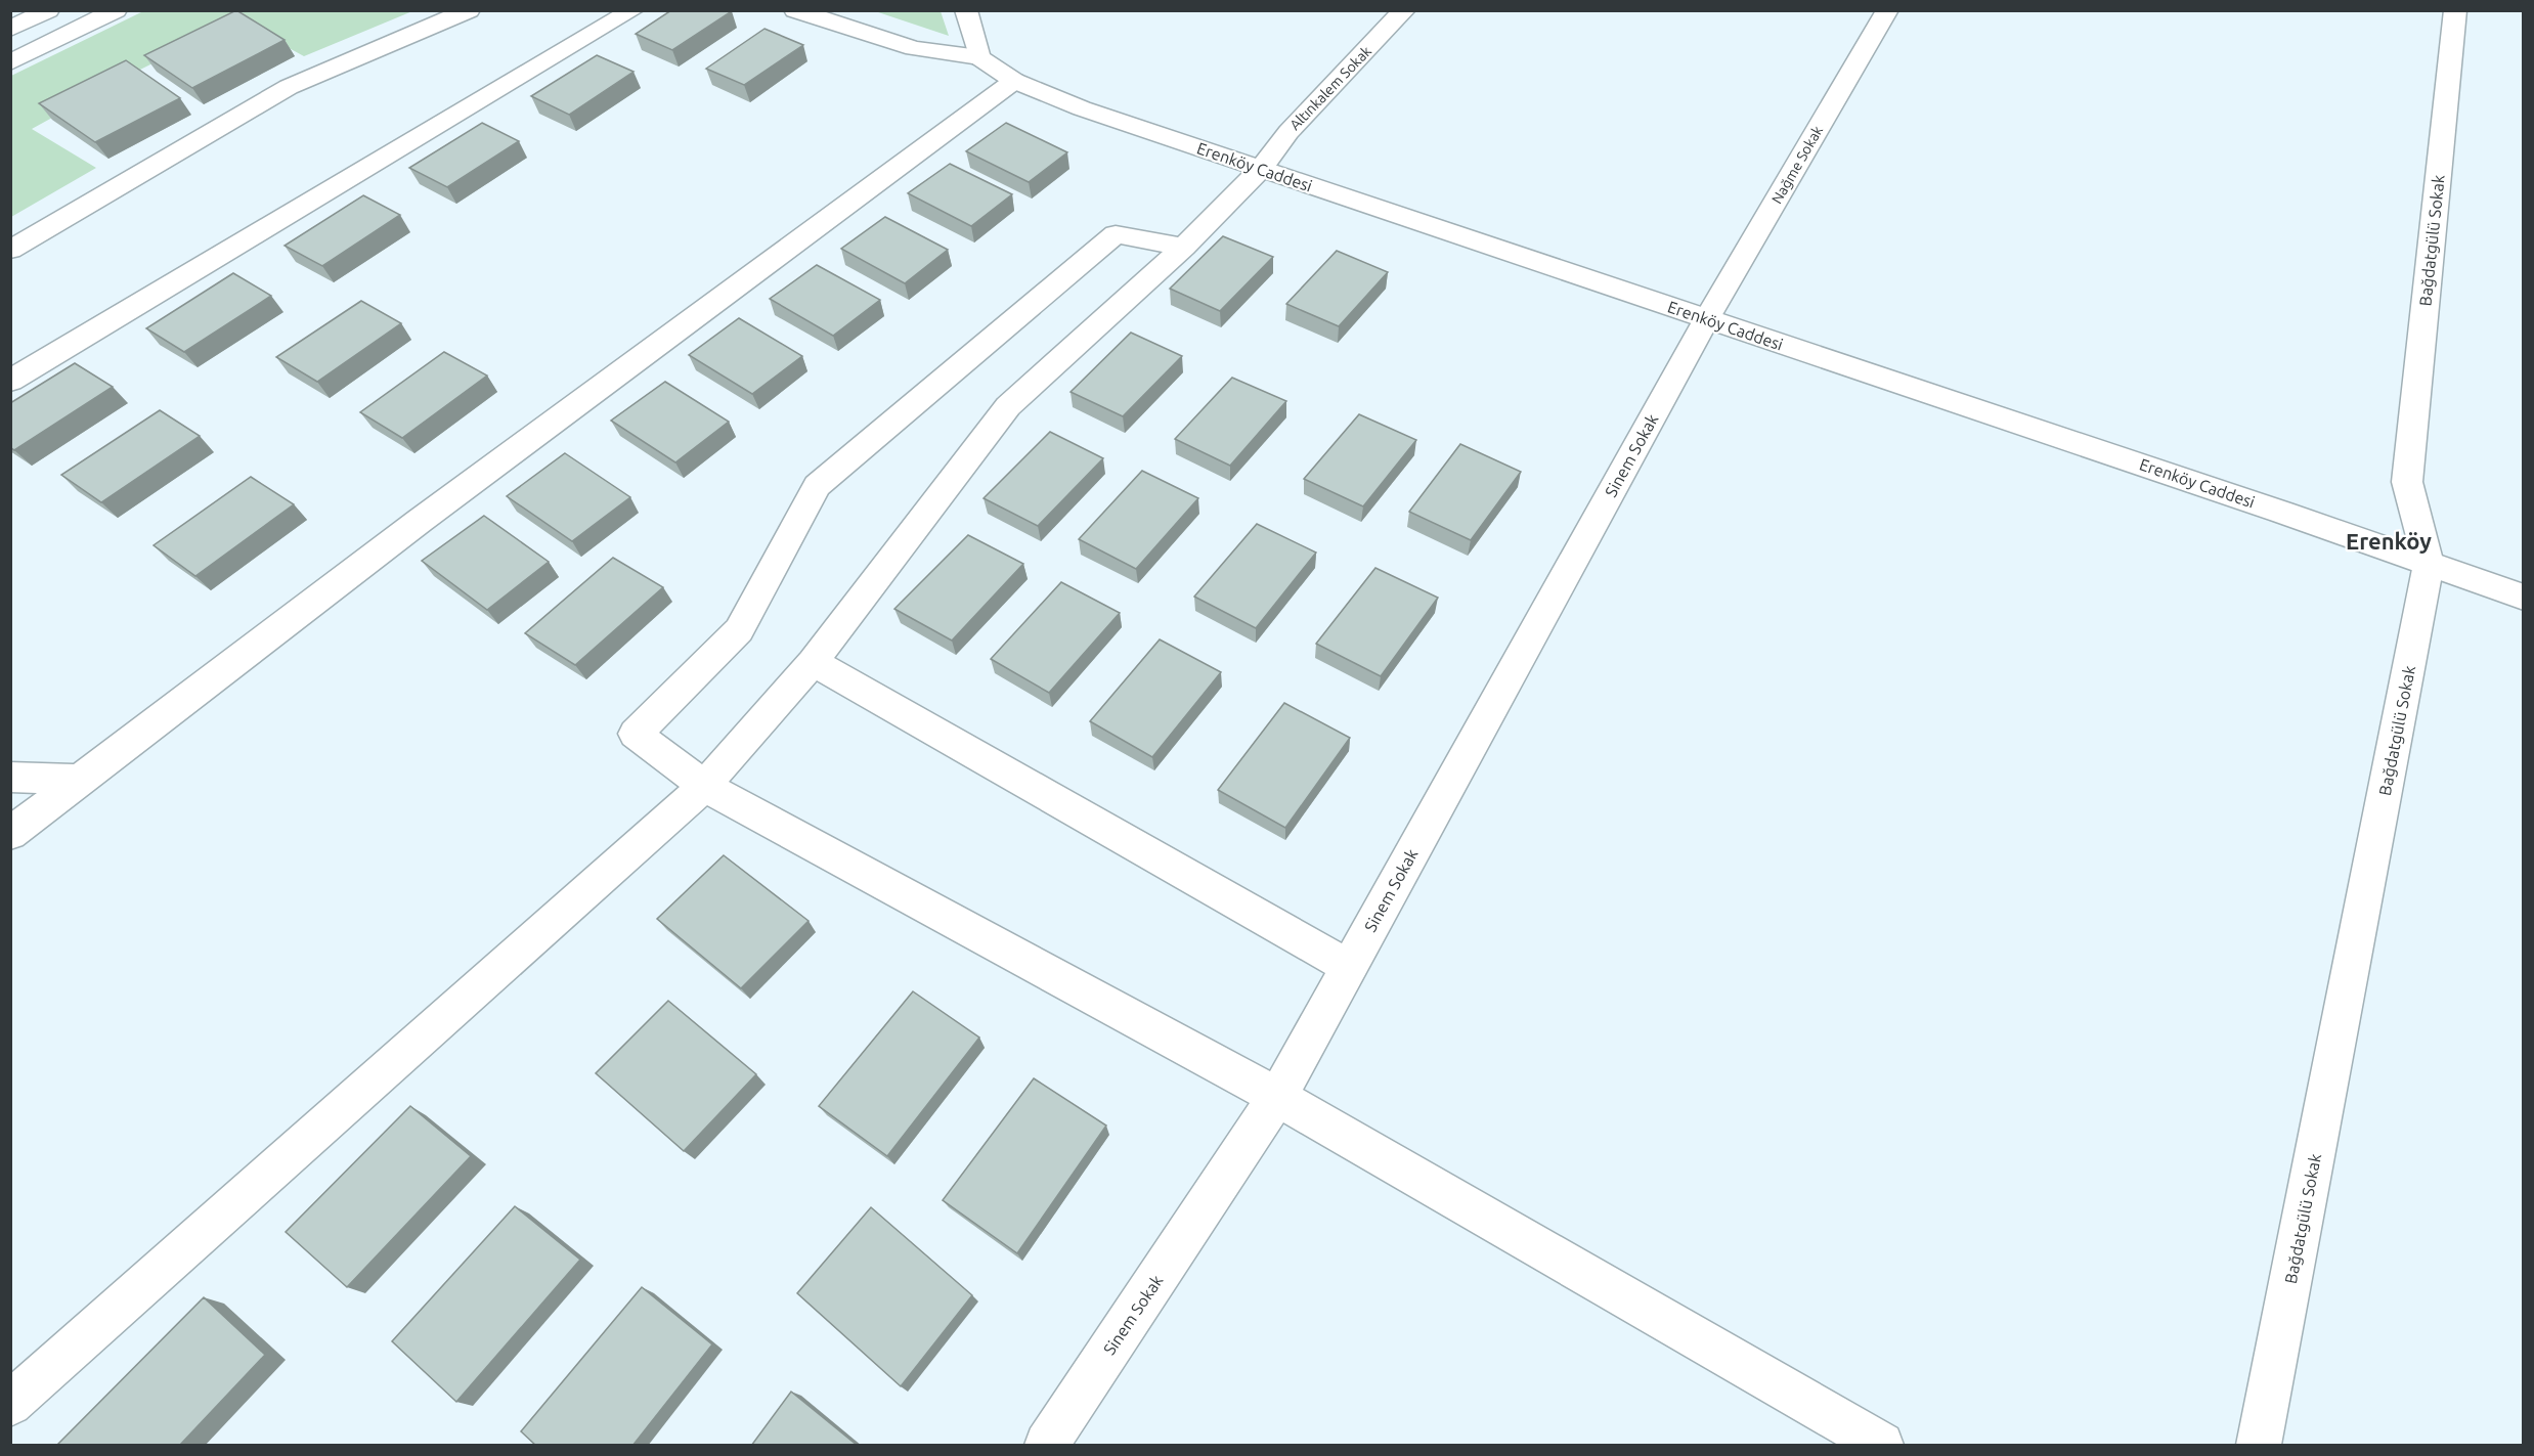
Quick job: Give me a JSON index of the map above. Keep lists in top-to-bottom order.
{
  "streets": {
    "street": [
      "Altınkalem Sokak",
      "Nağme Sokak",
      "Erenköy Caddesi",
      "Bağdatgülü Sokak",
      "Sinem Sokak"
    ]
  },
  "crossings": [
    ["Altınkalem Sokak", "Erenköy Caddesi"],
    ["Nağme Sokak", "Erenköy Caddesi"],
    ["Nağme Sokak", "Sinem Sokak"],
    ["Erenköy Caddesi", "Bağdatgülü Sokak"],
    ["Erenköy Caddesi", "Sinem Sokak"]
  ],
  "districts": ["Erenköy"]
}
